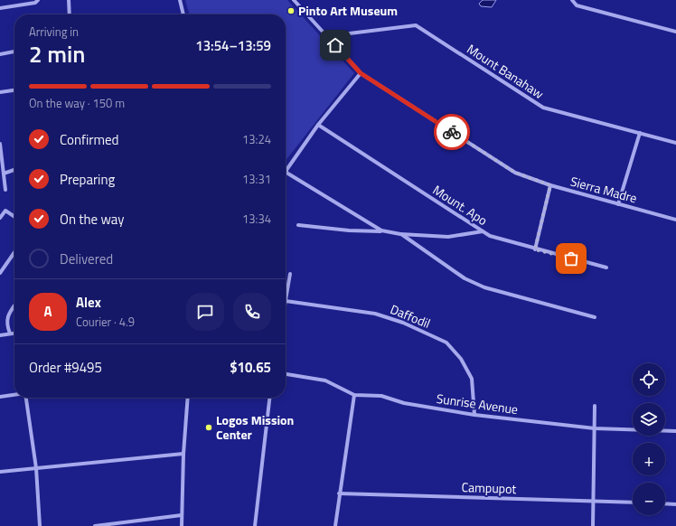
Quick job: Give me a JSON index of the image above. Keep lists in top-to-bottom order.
{
  "streets": {
    "street": [
      "Mount Banahaw",
      "Sierra Madre",
      "Mount. Apo",
      "Daffodil",
      "Sunrise Avenue",
      "Campupot"
    ]
  },
  "crossings": [
    ["Mount Banahaw", "Sierra Madre"],
    ["Daffodil", "Sunrise Avenue"]
  ],
  "places": ["Pinto Art Museum", "Logos Mission Center"],
  "page": {
    "heading": ["2 min", "Arriving in", "13:54–13:59"],
    "panel": [
      "Alex",
      "Courier · 4.9",
      "Order #9495",
      "$10.65"
    ],
    "bar": "On the way · 150 m",
    "list": [
      ["Confirmed", "13:24"],
      ["Preparing", "13:31"],
      ["On the way", "13:34"],
      "Delivered"
    ],
    "round": "A",
    "map_buttons": ["+", "−"]
  }
}
